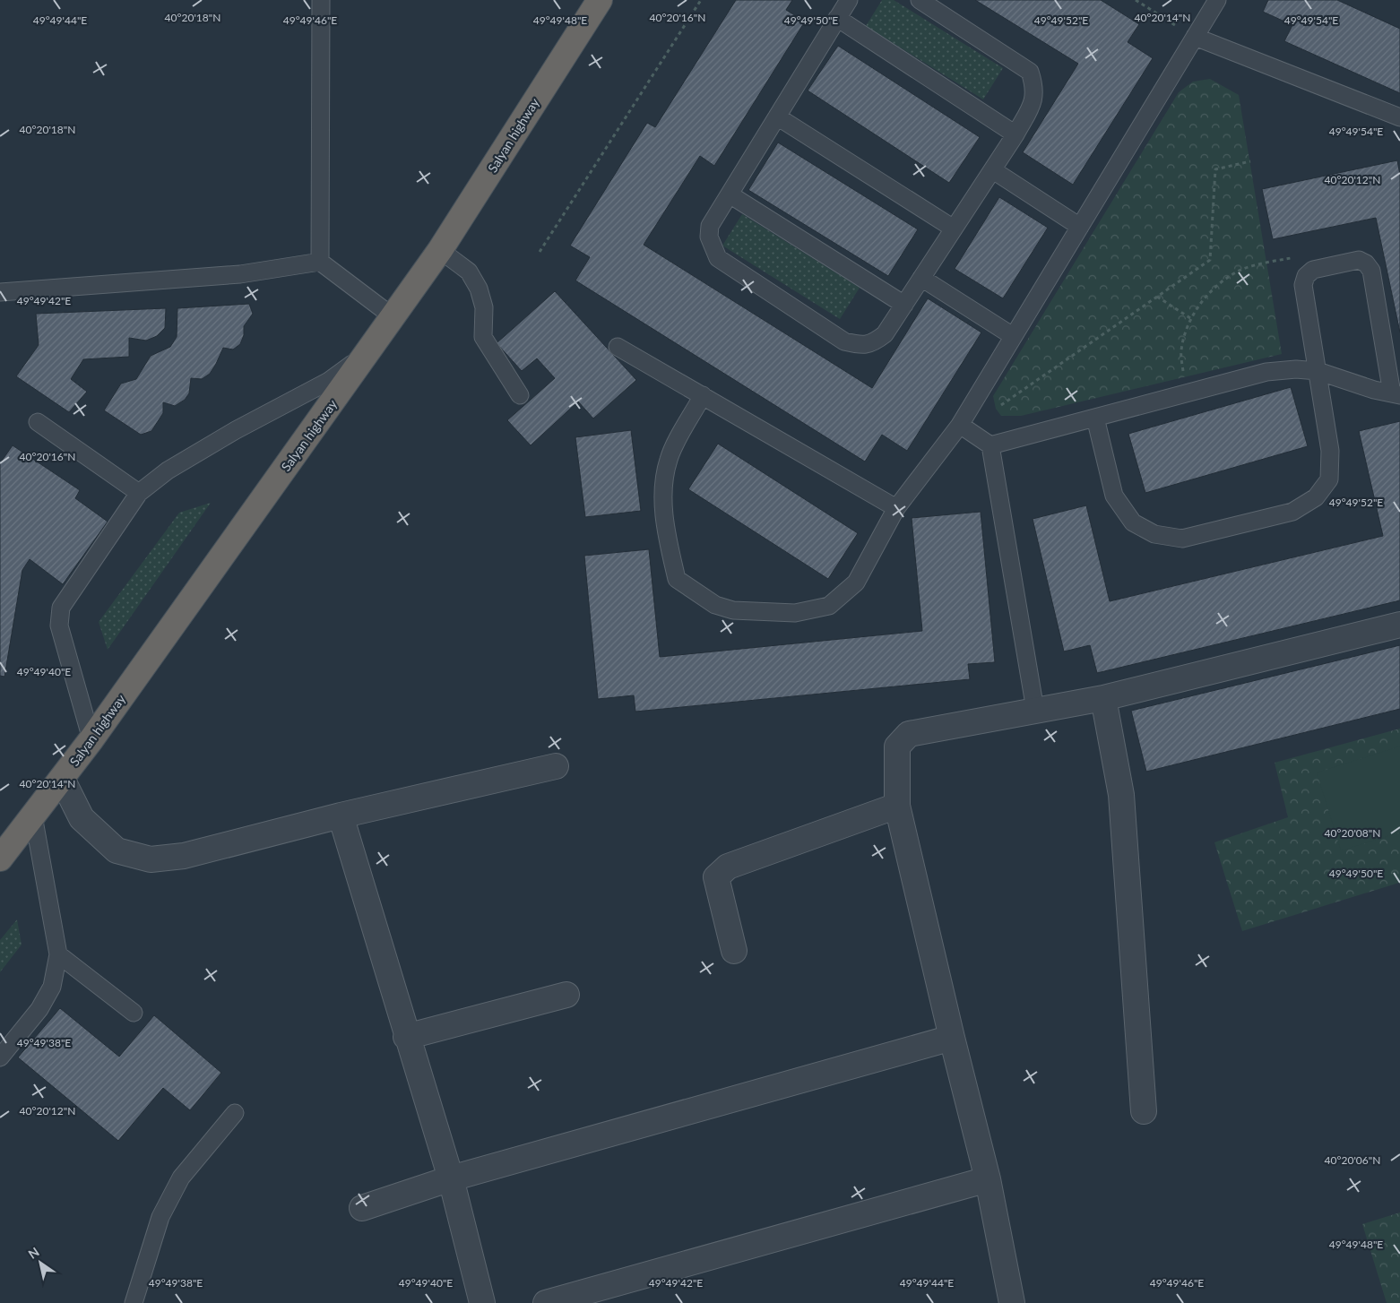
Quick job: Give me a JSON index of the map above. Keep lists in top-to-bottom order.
{
  "streets": {
    "highway": ["Salyan highway"]
  },
  "north": "top left",
  "coordinates": [
    "40°20'18\"N",
    "40°20'16\"N",
    "40°20'14\"N",
    "49°49'44\"E",
    "49°49'46\"E",
    "49°49'48\"E",
    "49°49'50\"E",
    "49°49'52\"E",
    "49°49'54\"E",
    "40°20'12\"N",
    "49°49'42\"E",
    "49°49'40\"E",
    "40°20'08\"N",
    "49°49'38\"E",
    "40°20'06\"N"
  ]
}
